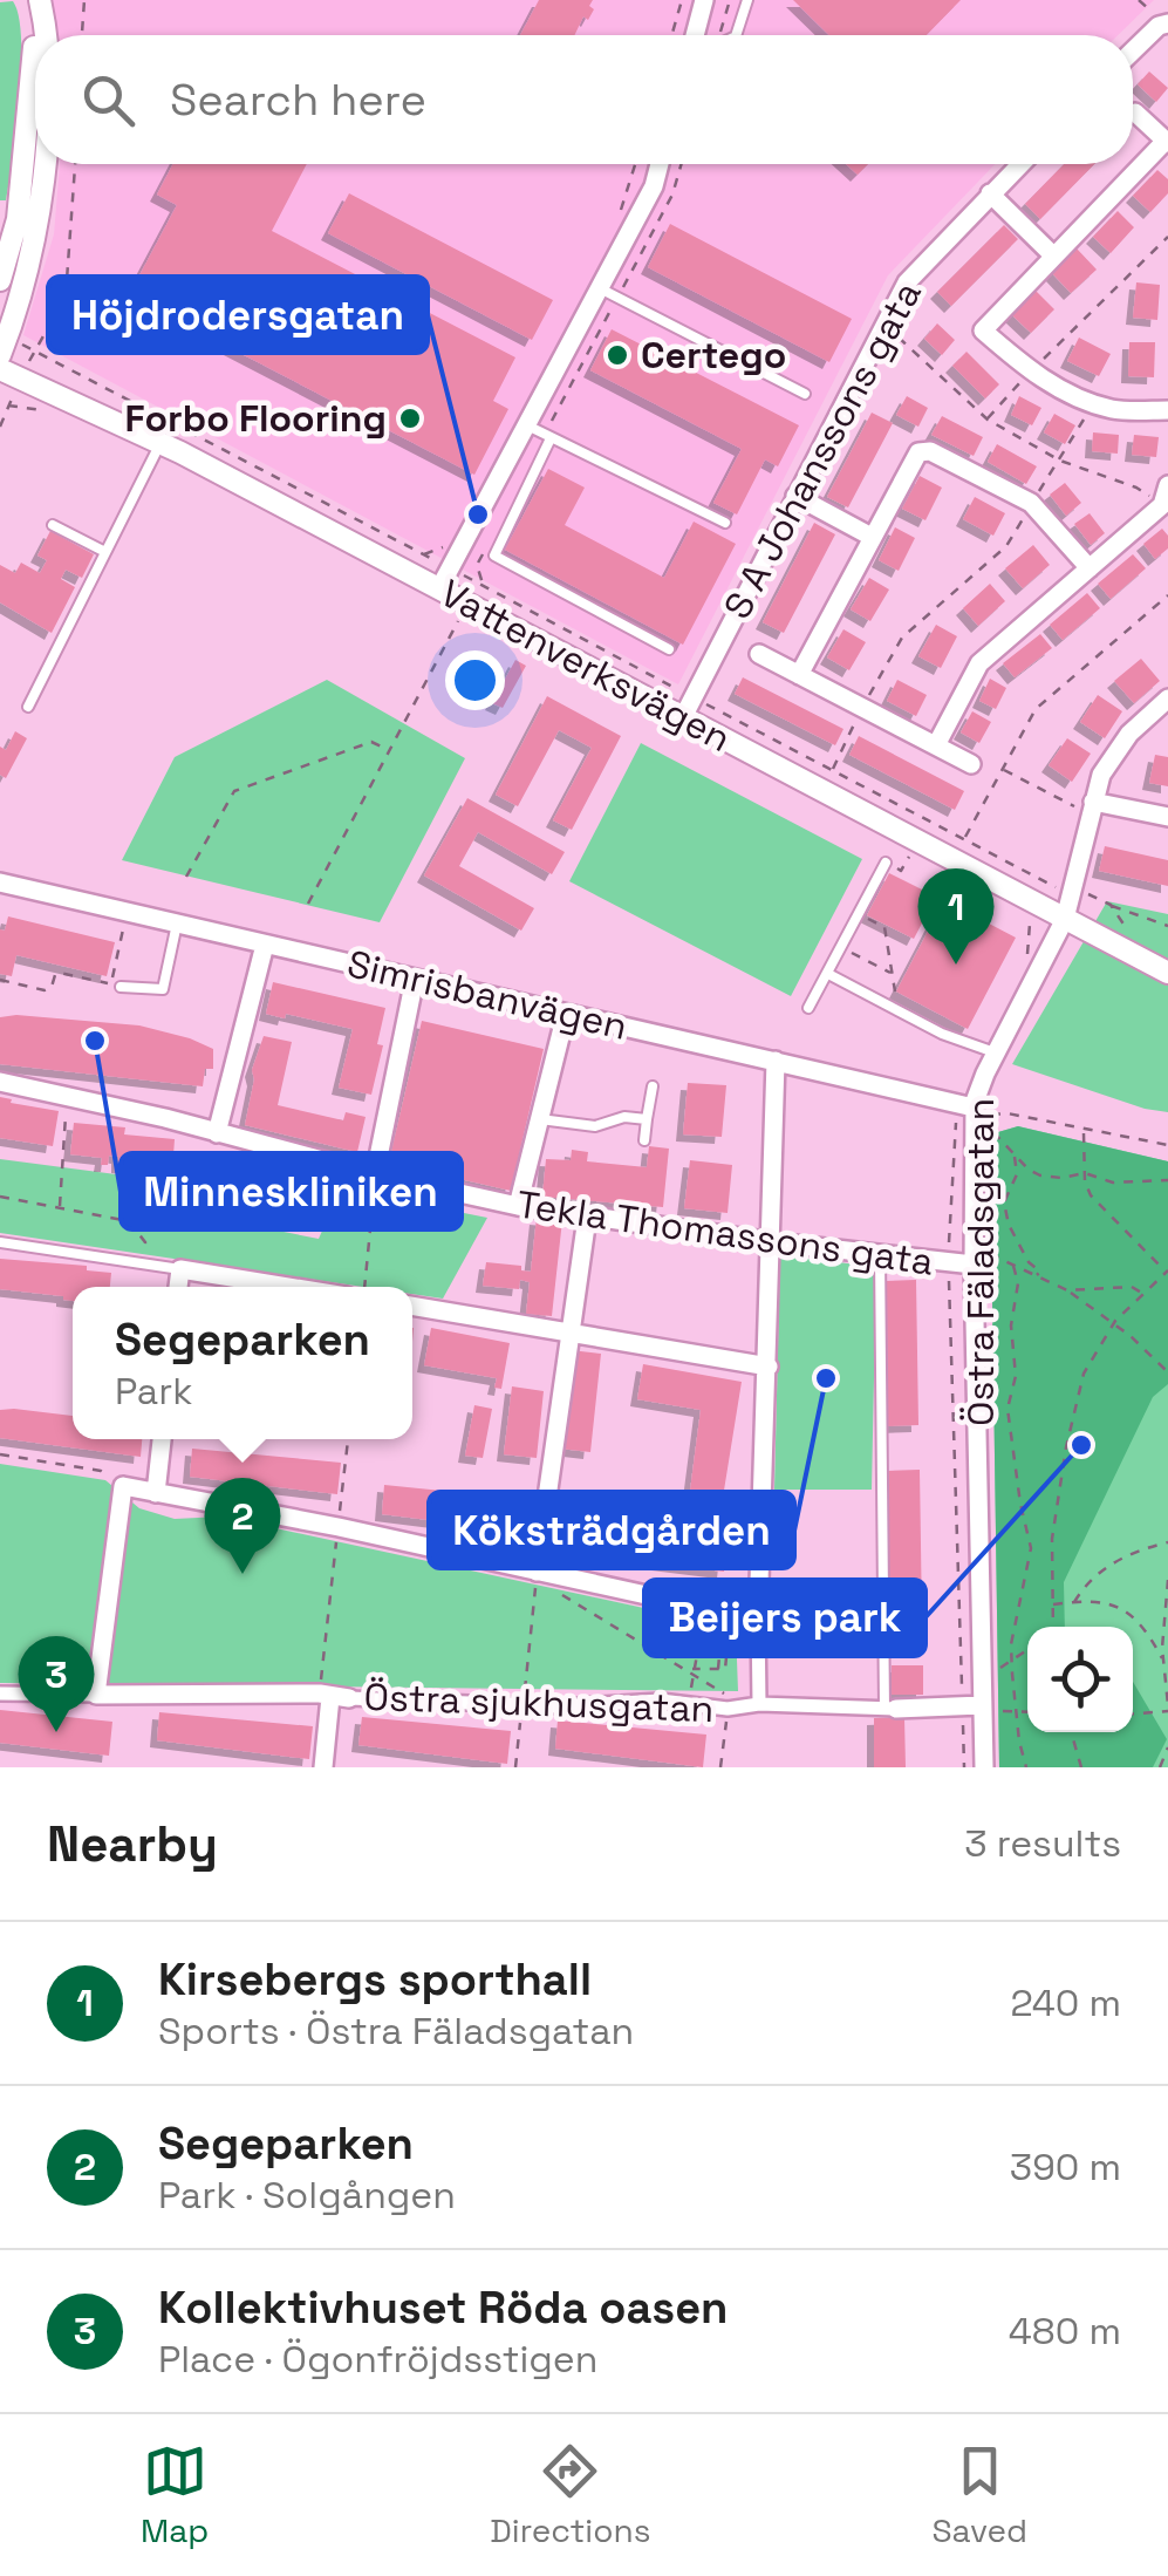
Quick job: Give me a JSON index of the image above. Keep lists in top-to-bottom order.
{
  "streets": {
    "street": [
      "S A Johanssons gata",
      "Vattenverksvägen",
      "Simrisbanvägen",
      "Tekla Thomassons gata",
      "Östra Fäladsgatan",
      "Östra sjukhusgatan"
    ]
  },
  "crossings": [
    ["S A Johanssons gata", "Vattenverksvägen"],
    ["Vattenverksvägen", "Östra Fäladsgatan"],
    ["Simrisbanvägen", "Östra Fäladsgatan"],
    ["Tekla Thomassons gata", "Östra Fäladsgatan"],
    ["Östra Fäladsgatan", "Östra sjukhusgatan"]
  ],
  "places": [
    "Certego",
    "Forbo Flooring",
    "Höjdrodersgatan",
    "Minneskliniken",
    "Köksträdgården",
    "Beijers park"
  ],
  "page": {
    "search": "Search here",
    "pins": ["1", "2", "3"],
    "popup": ["Segeparken", "Park"],
    "heading": ["Nearby", "3 results"],
    "list": [
      {
        "mark": "1",
        "name": "Kirsebergs sporthall",
        "note": "Sports · Östra Fäladsgatan",
        "value": "240 m"
      },
      {
        "mark": "2",
        "name": "Segeparken",
        "note": "Park · Solgången",
        "value": "390 m"
      },
      {
        "mark": "3",
        "name": "Kollektivhuset Röda oasen",
        "note": "Place · Ögonfröjdsstigen",
        "value": "480 m"
      }
    ],
    "nav": ["Map", "Directions", "Saved"]
  }
}
